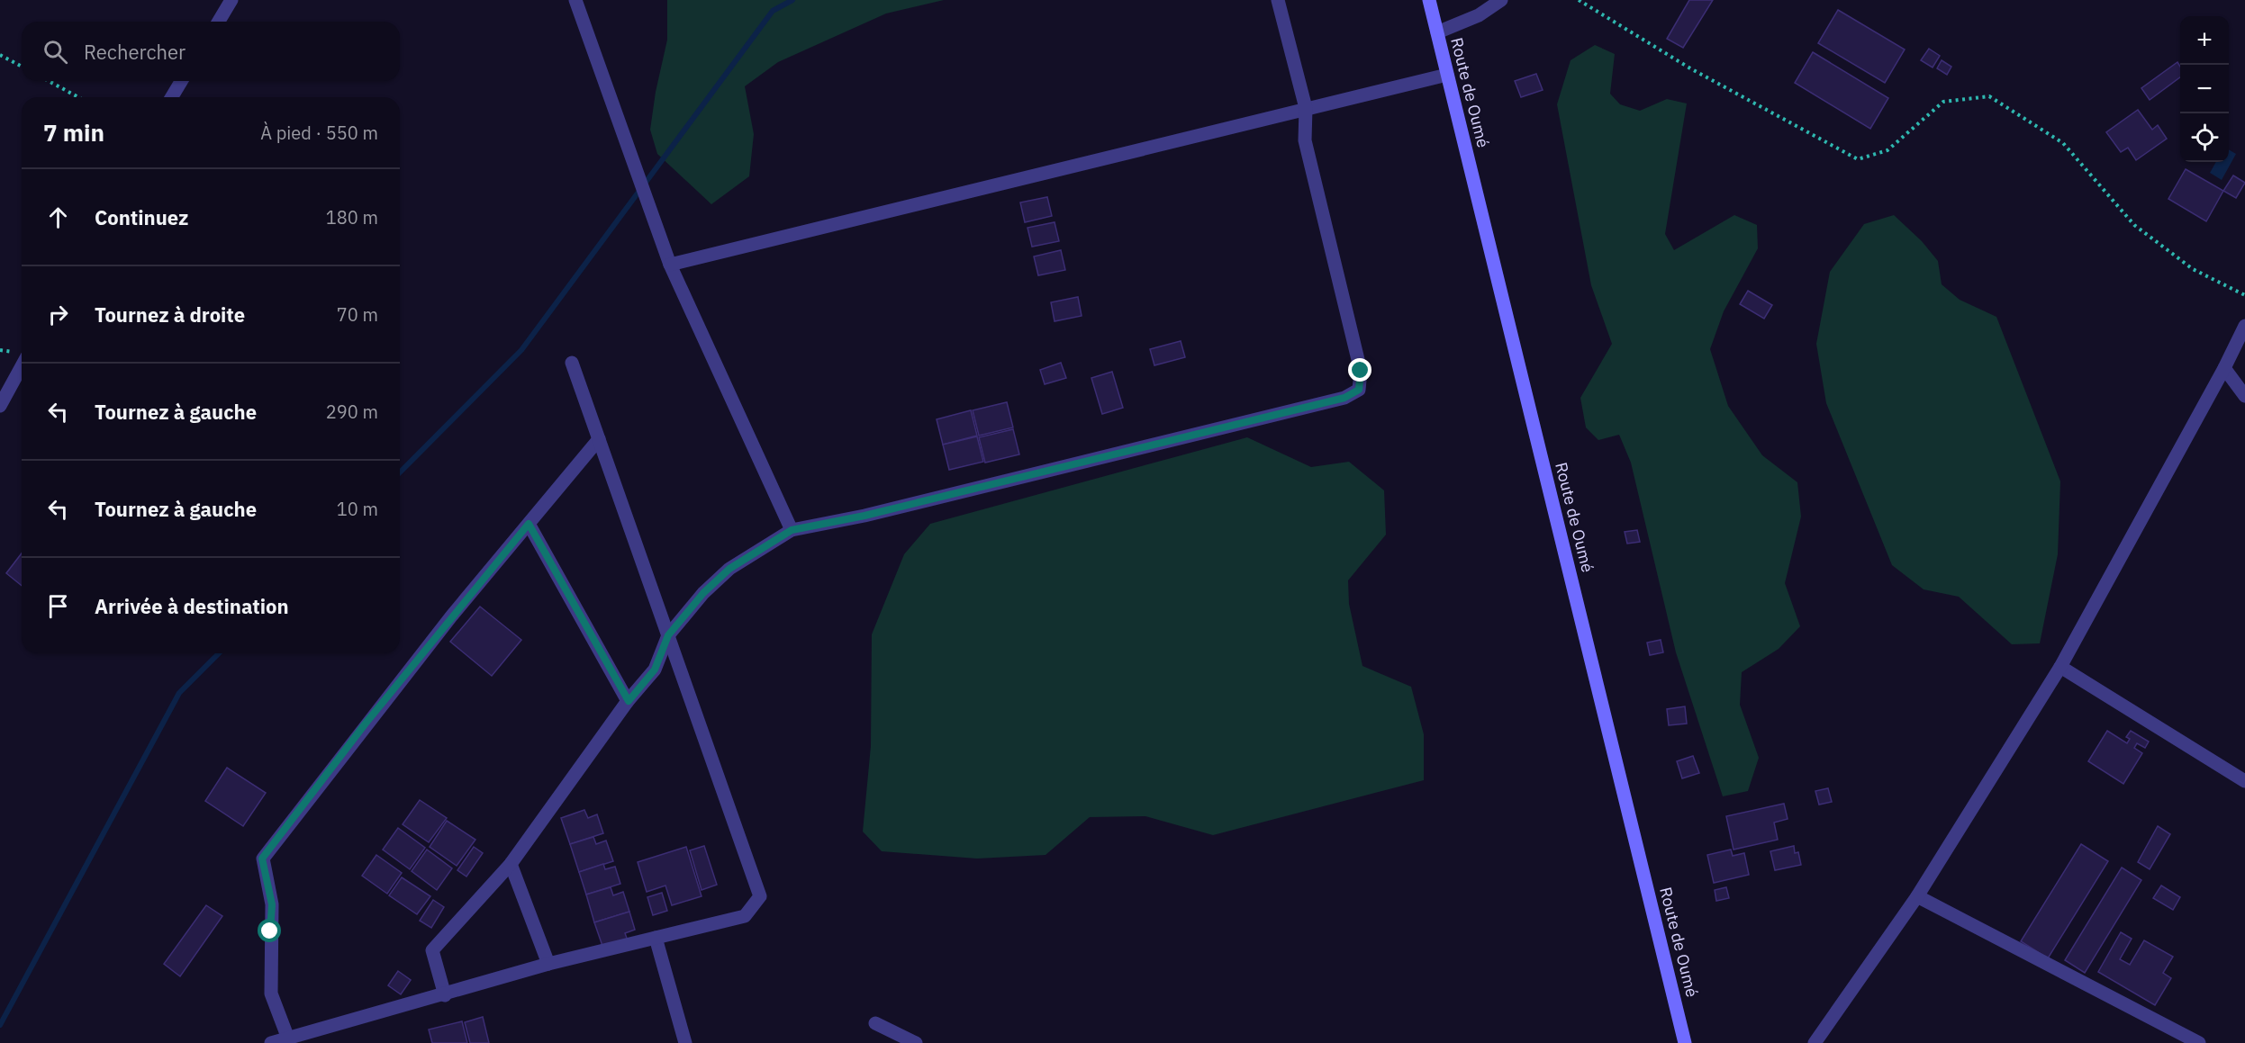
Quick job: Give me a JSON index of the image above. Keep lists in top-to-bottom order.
{
  "streets": {
    "main road": ["Route de Oumé"]
  },
  "page": {
    "map_buttons": ["+", "−"],
    "search": "Rechercher",
    "heading": ["7 min", "À pied · 550 m"],
    "list": [
      ["Continuez", "180 m"],
      ["Tournez à droite", "70 m"],
      ["Tournez à gauche", "290 m"],
      ["Tournez à gauche", "10 m"],
      "Arrivée à destination"
    ]
  }
}
